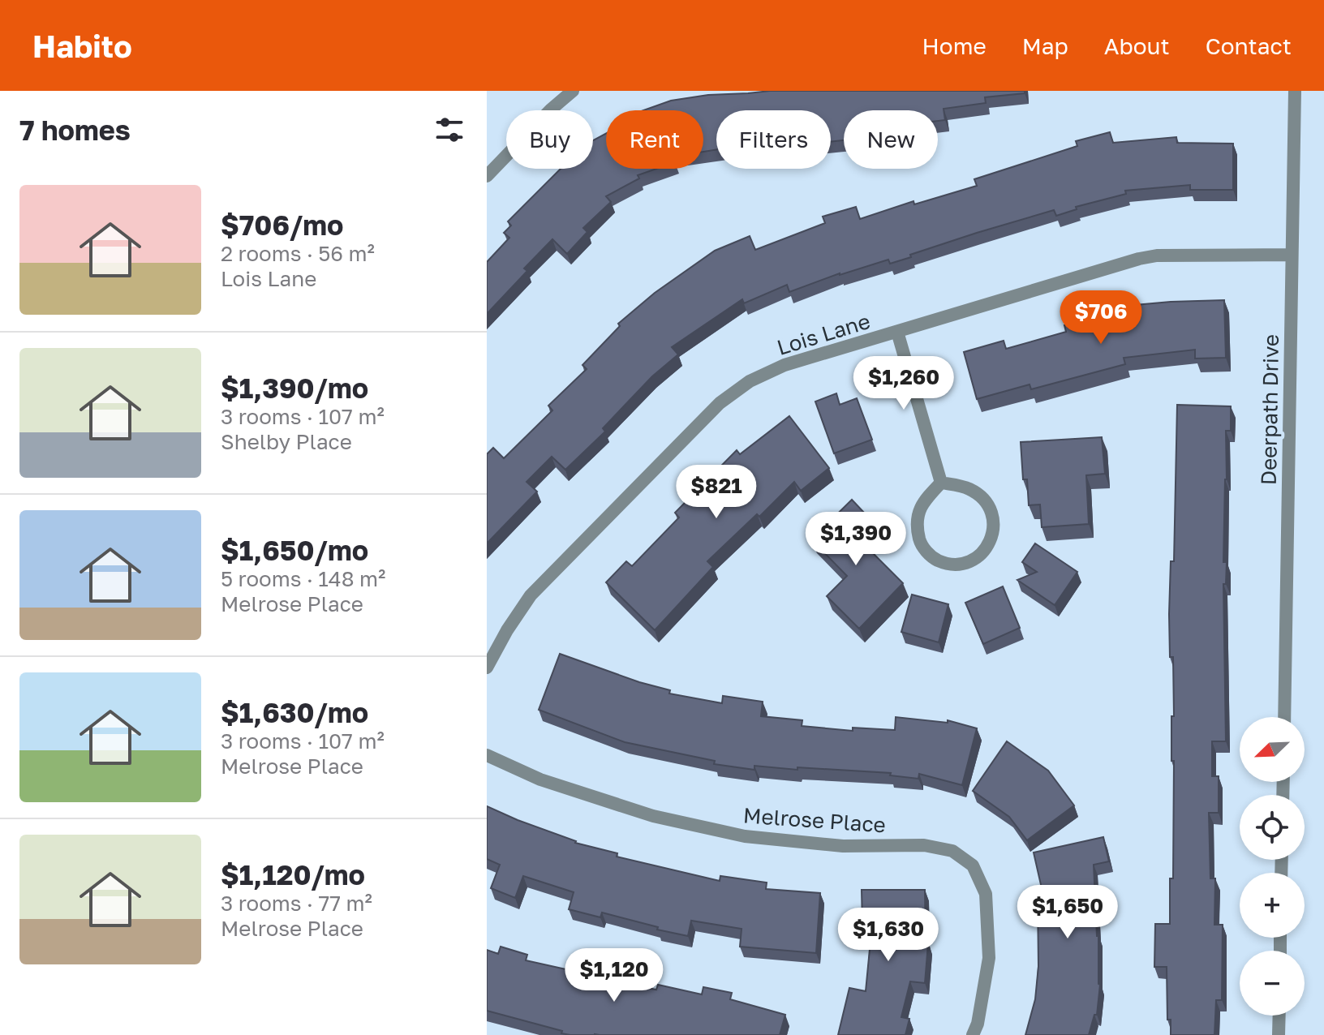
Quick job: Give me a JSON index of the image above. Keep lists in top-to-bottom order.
{
  "streets": {
    "street": ["Lois Lane", "Deerpath Drive", "Melrose Place"]
  },
  "crossings": [
    ["Lois Lane", "Deerpath Drive"]
  ],
  "north": "bottom left",
  "page": {
    "header": "Habito",
    "nav": [
      "Home",
      "Map",
      "About",
      "Contact"
    ],
    "heading": "7 homes",
    "chip": [
      "Buy",
      "Rent",
      "Filters",
      "New"
    ],
    "list": [
      {
        "name": "$706/mo",
        "note": "2 rooms · 56 m² · Lois Lane"
      },
      {
        "name": "$1,390/mo",
        "note": "3 rooms · 107 m² · Shelby Place"
      },
      {
        "name": "$1,650/mo",
        "note": "5 rooms · 148 m² · Melrose Place"
      },
      {
        "name": "$1,630/mo",
        "note": "3 rooms · 107 m² · Melrose Place"
      },
      {
        "name": "$1,120/mo",
        "note": "3 rooms · 77 m² · Melrose Place"
      }
    ],
    "price": [
      "$706",
      "$1,260",
      "$821",
      "$1,390",
      "$1,650",
      "$1,630",
      "$1,120"
    ],
    "map_buttons": ["+", "−"]
  }
}
